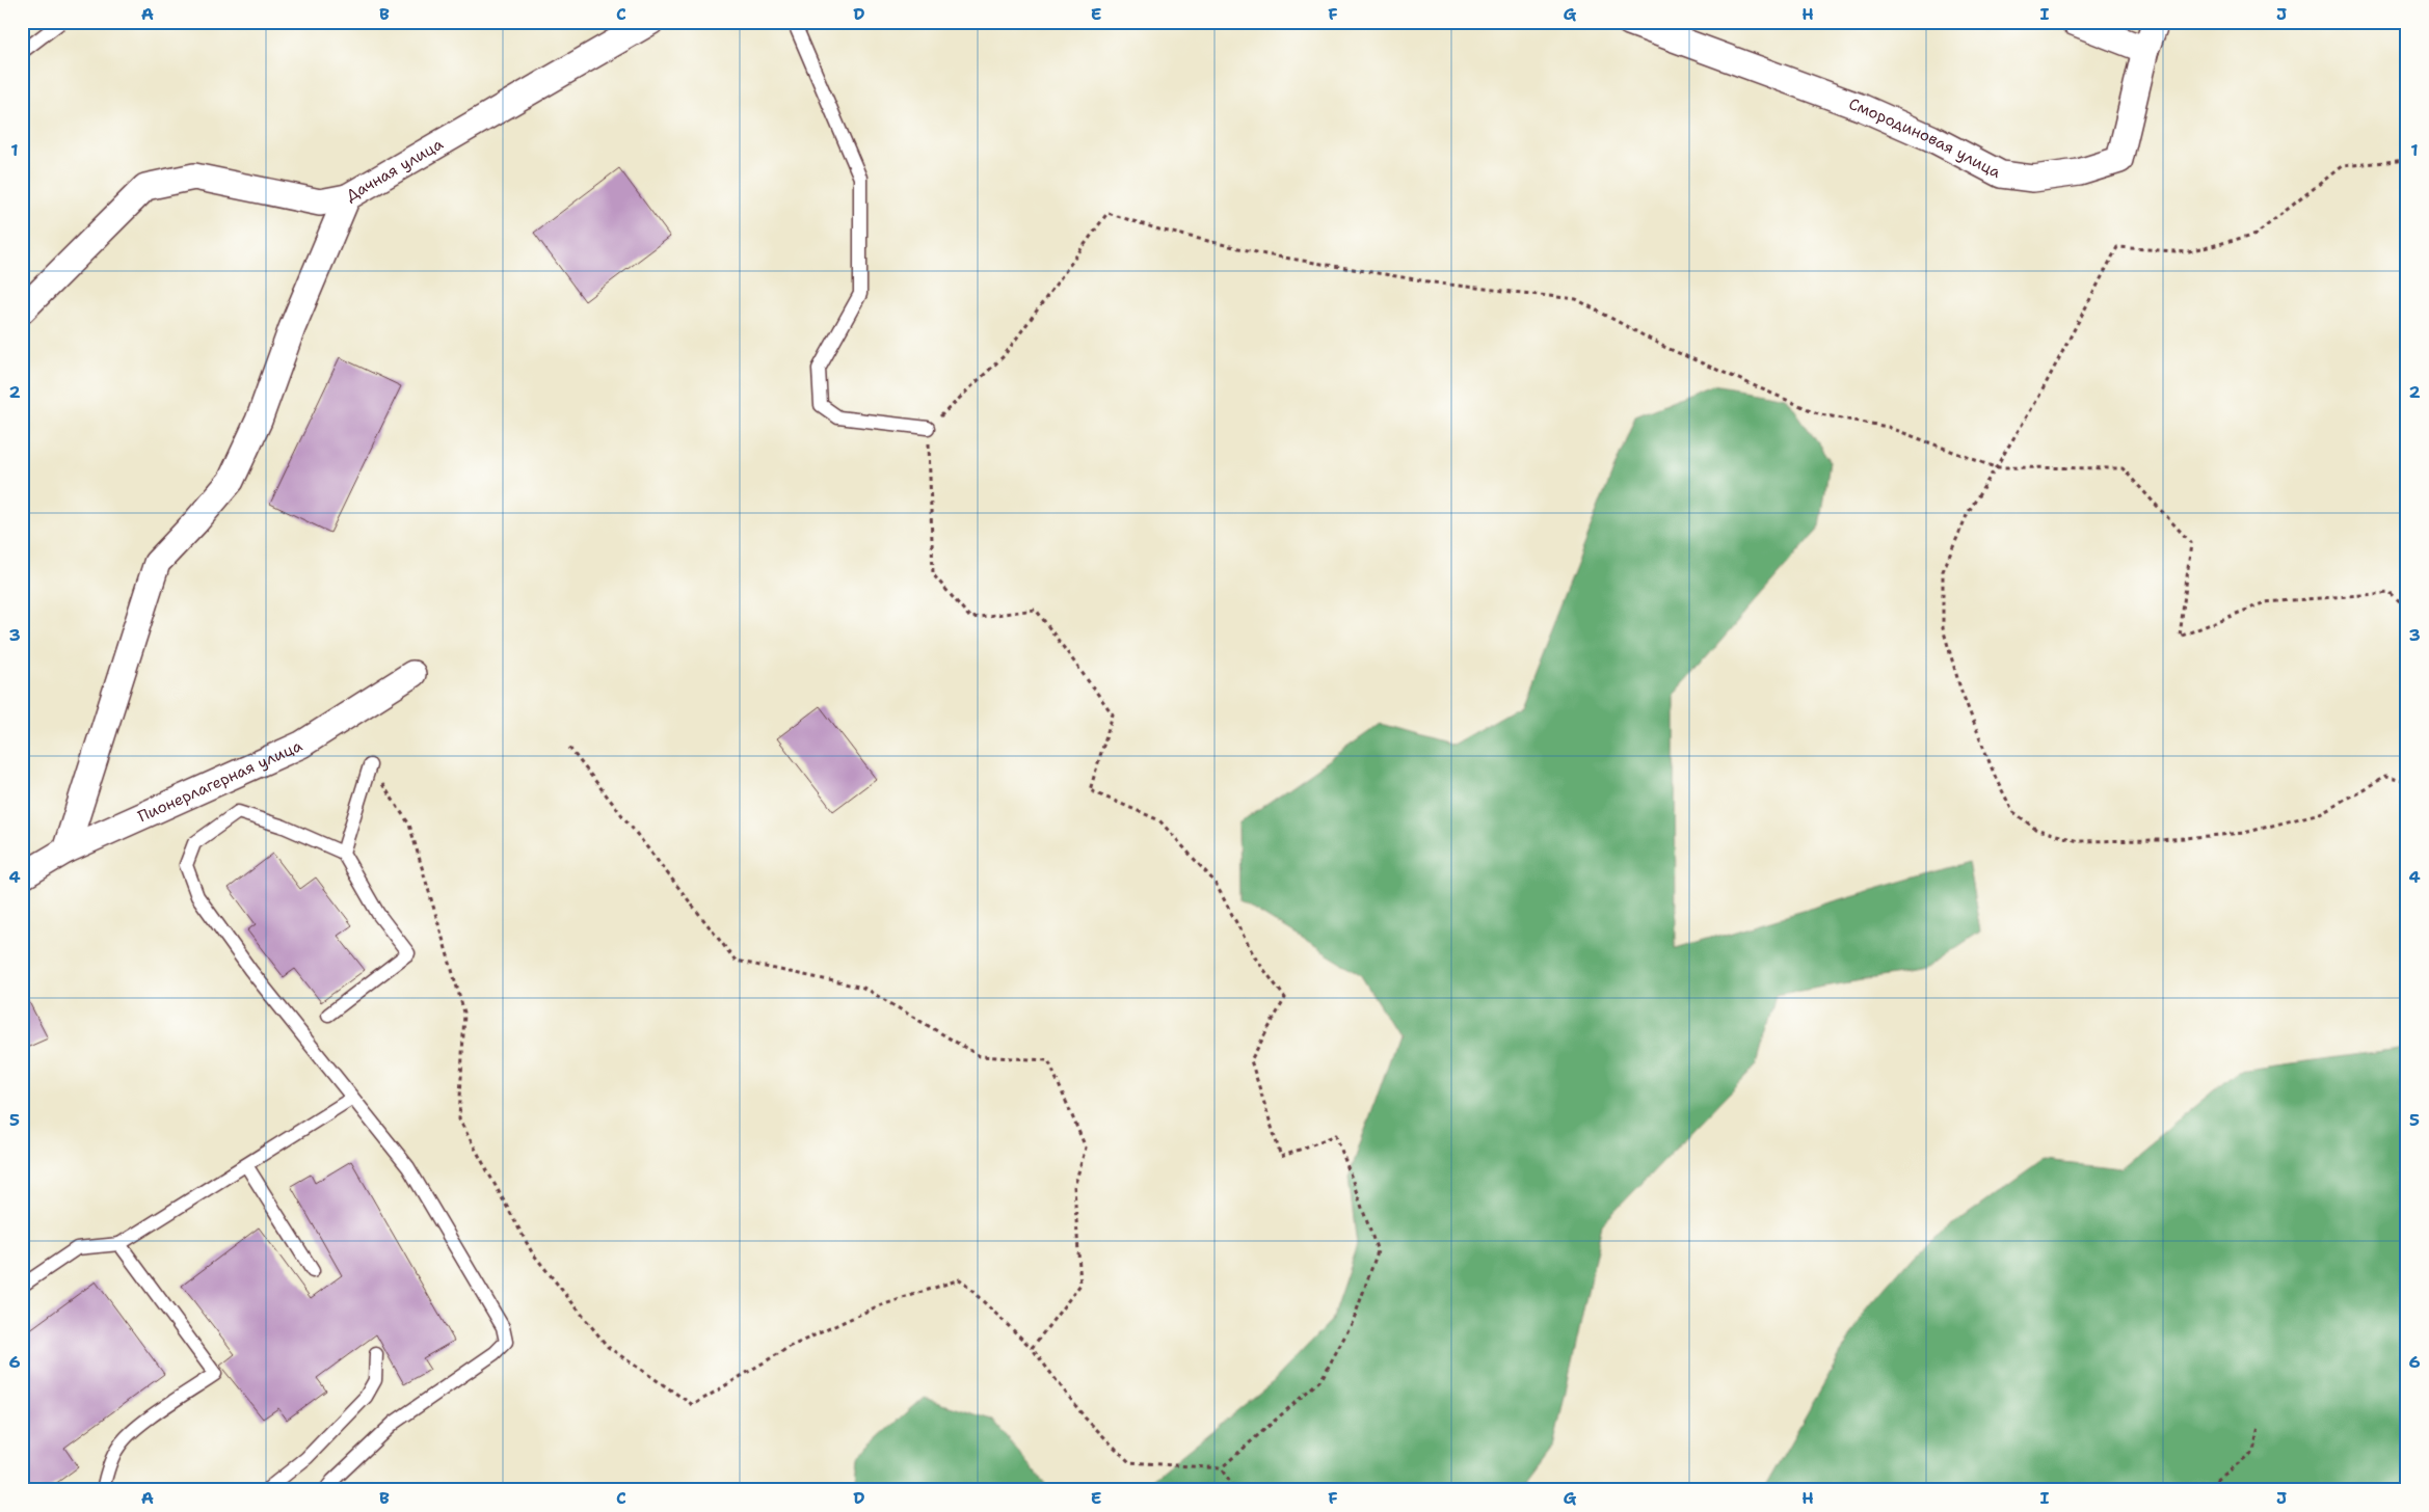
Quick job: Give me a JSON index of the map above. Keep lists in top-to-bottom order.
{
  "streets": {
    "street": ["Смородиновая улица", "Дачная улица", "Пионерлагерная улица"]
  },
  "crossings": [
    ["Дачная улица", "Пионерлагерная улица"]
  ],
  "grid": {
    "columns": [
      "A",
      "B",
      "C",
      "D",
      "E",
      "F",
      "G",
      "H",
      "I",
      "J"
    ],
    "rows": [
      "1",
      "2",
      "3",
      "4",
      "5",
      "6"
    ]
  }
}
